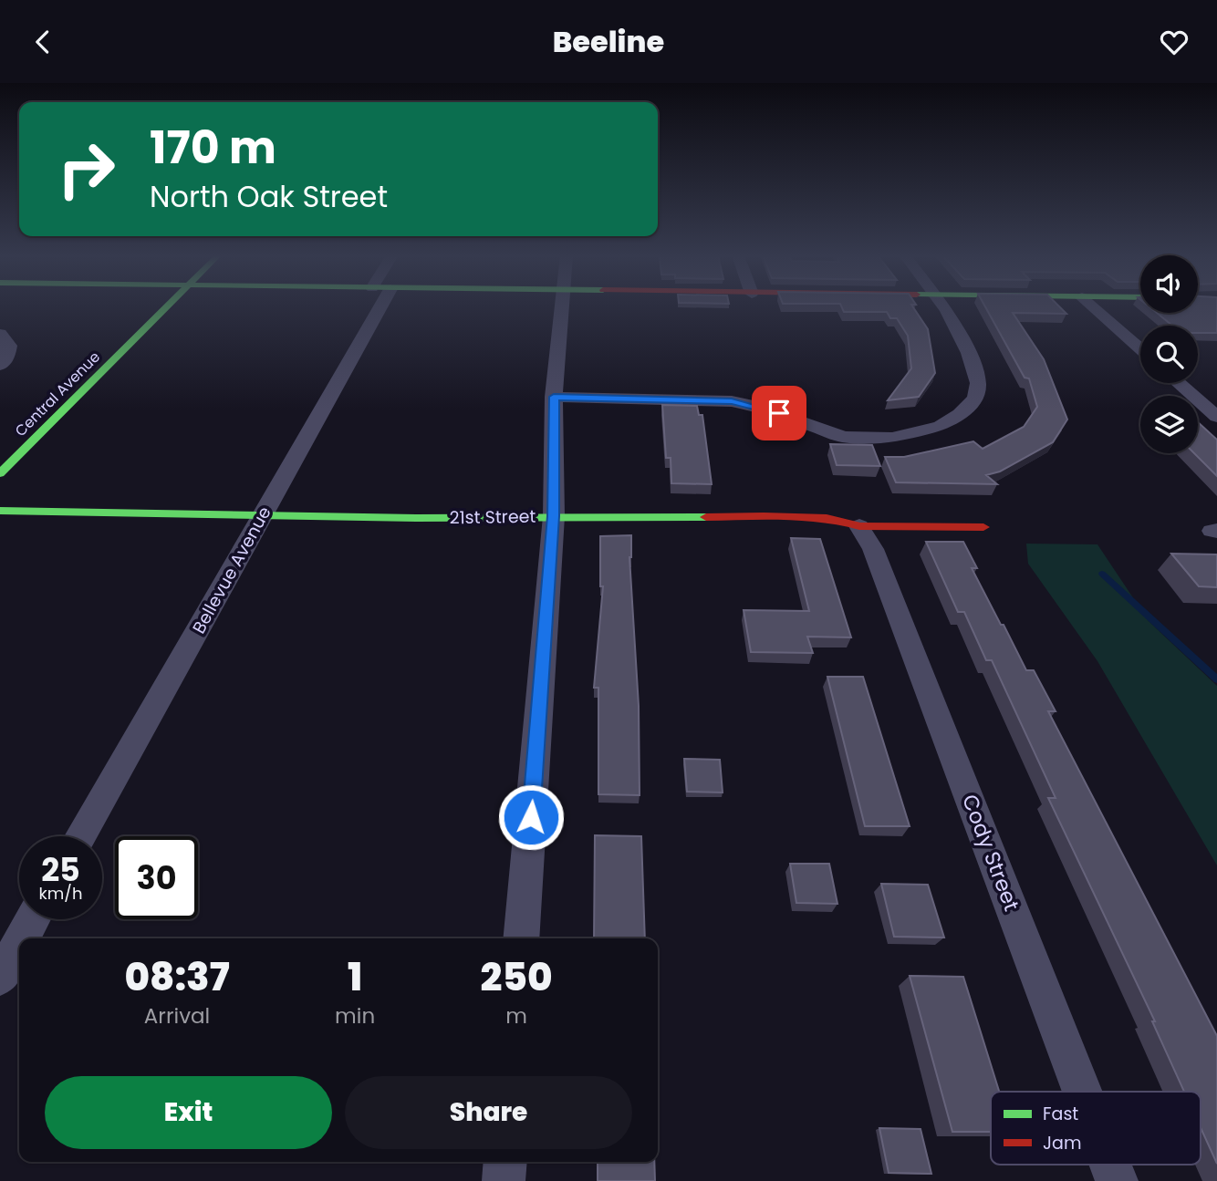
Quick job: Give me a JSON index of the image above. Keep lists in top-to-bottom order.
{
  "streets": {
    "street": [
      "Central Avenue",
      "21st Street",
      "Bellevue Avenue",
      "Cody Street"
    ]
  },
  "crossings": [
    ["21st Street", "Bellevue Avenue"],
    ["21st Street", "Cody Street"]
  ],
  "legend": ["Fast", "Jam"],
  "page": {
    "header": "Beeline",
    "turn": ["170 m", "North Oak Street"],
    "speed": "25 km/h",
    "limit": "30",
    "eta": [
      "08:37",
      "Arrival",
      "1",
      "min",
      "250",
      "m"
    ],
    "buttons": ["Exit", "Share"]
  }
}
